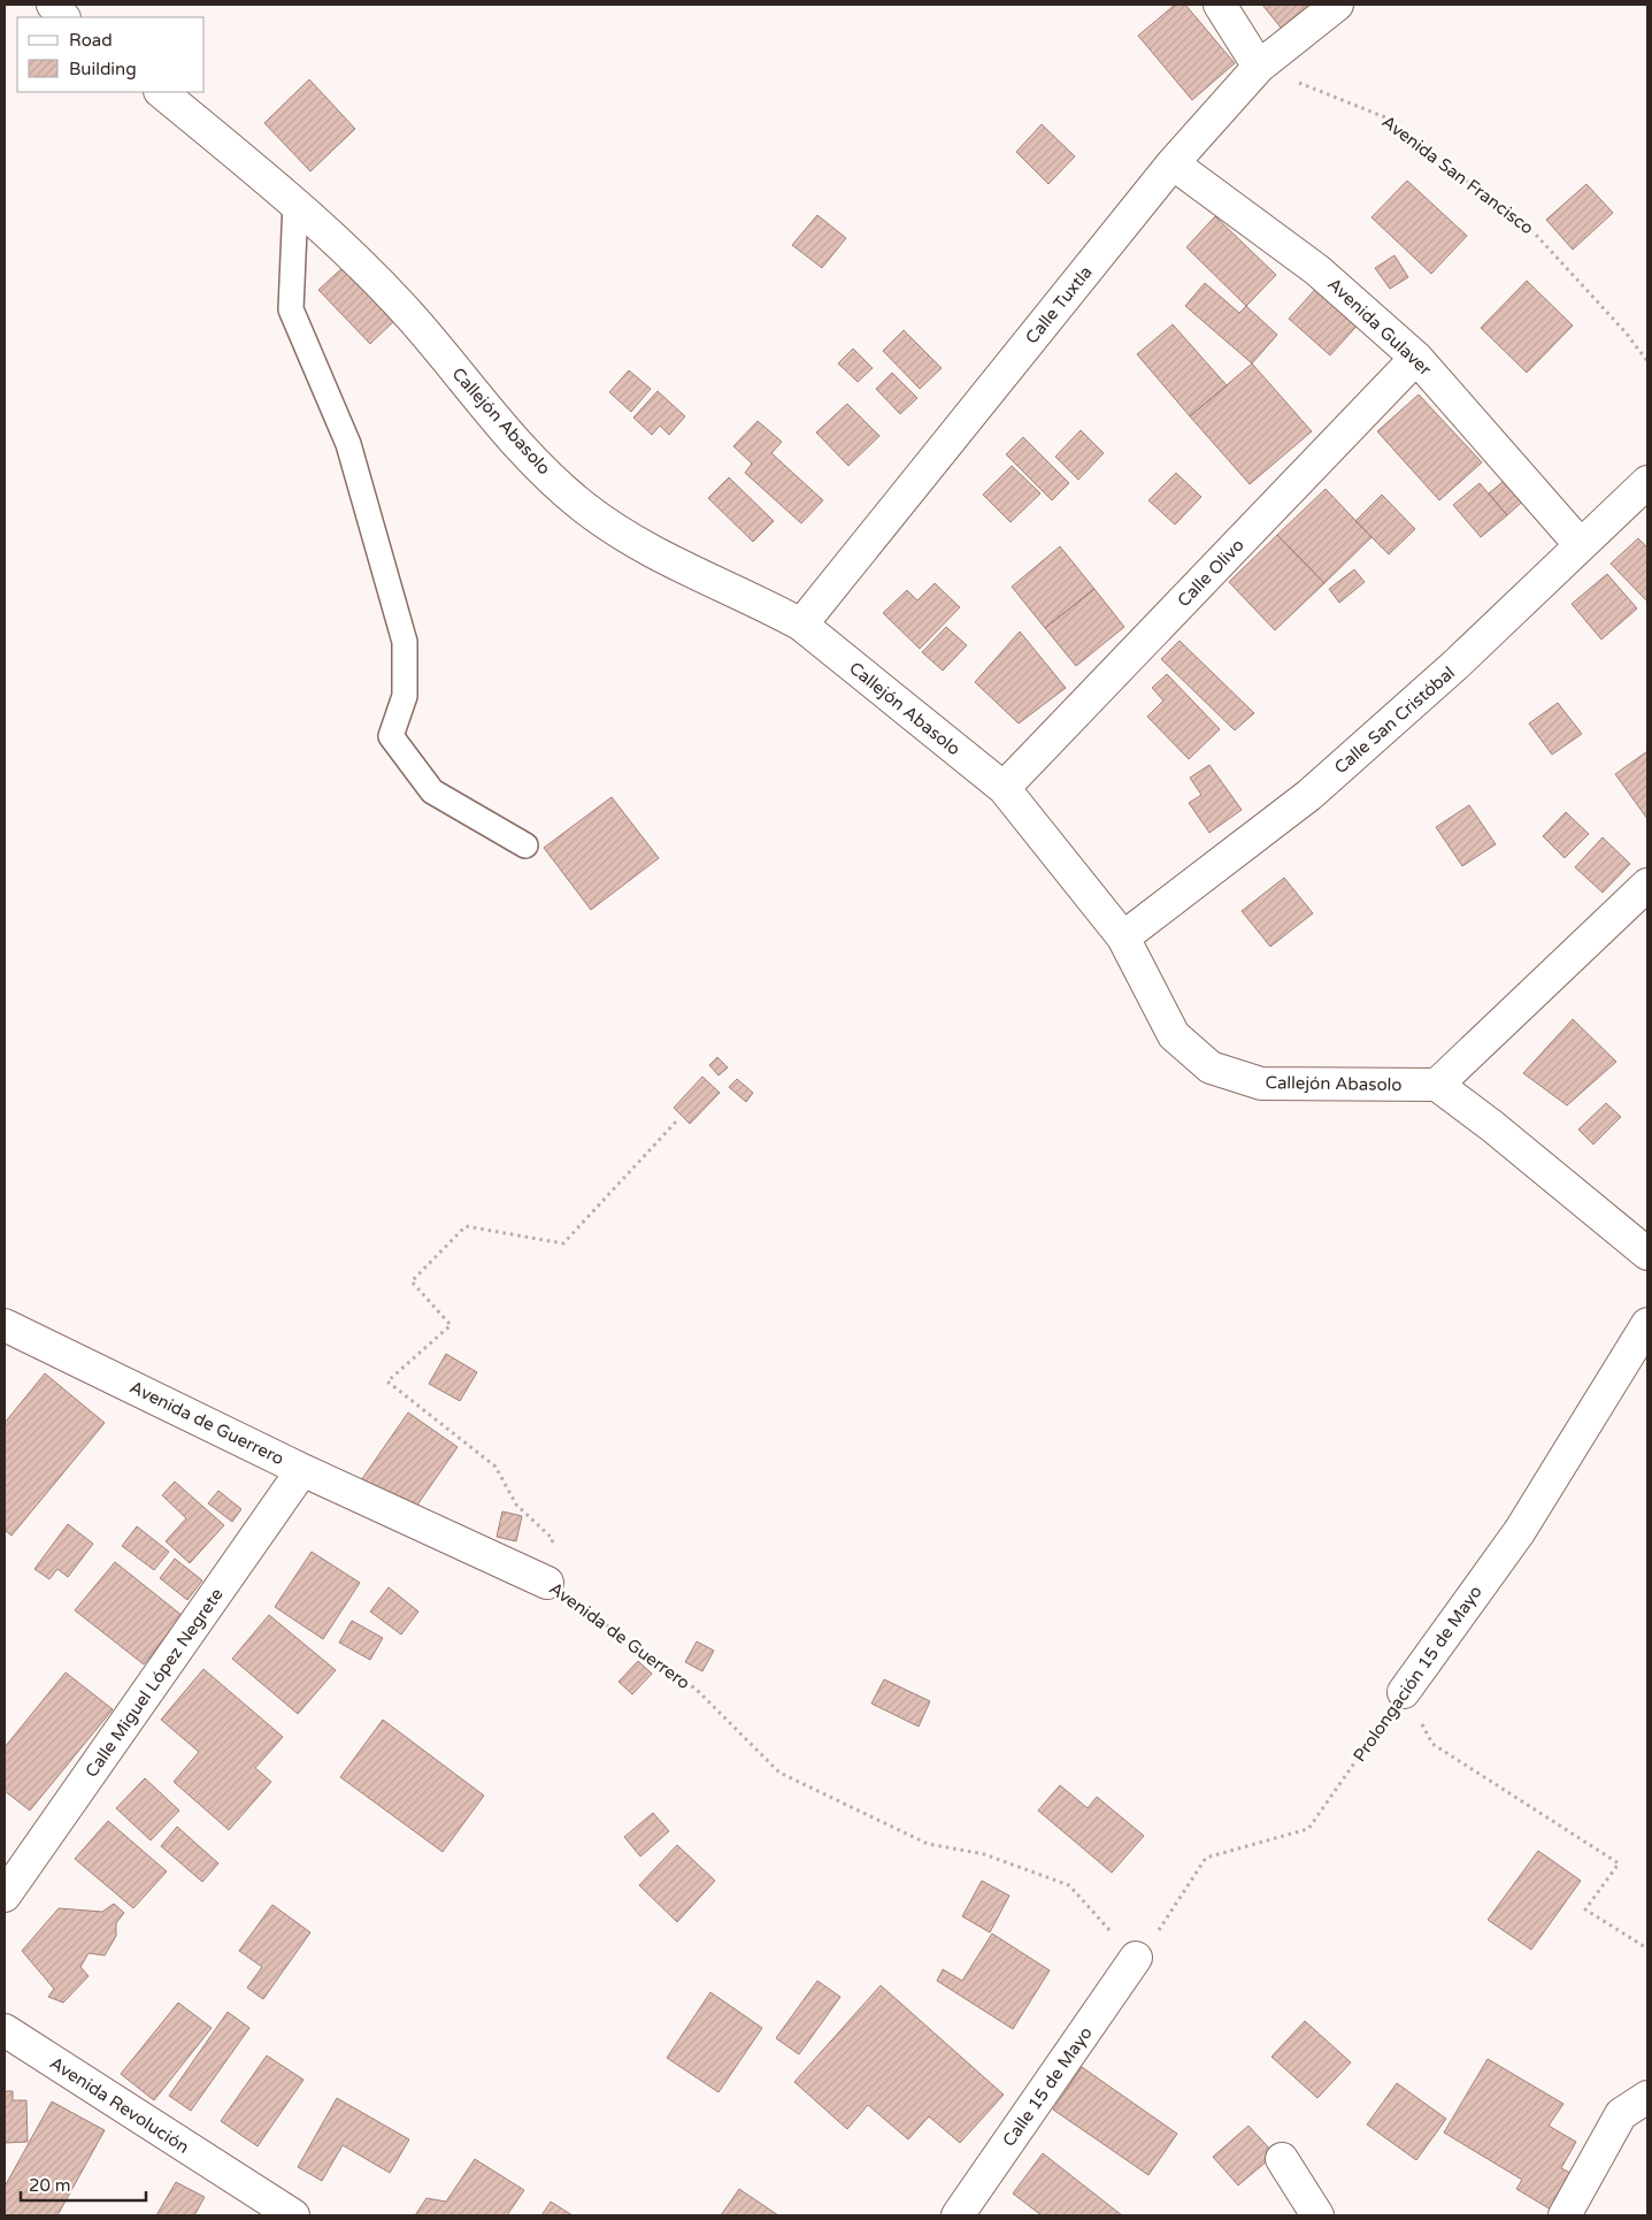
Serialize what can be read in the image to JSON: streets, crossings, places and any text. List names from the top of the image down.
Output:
{
  "streets": {
    "street": [
      "Calle Tuxtla",
      "Avenida Gulaver",
      "Callejón Abasolo",
      "Calle Olivo",
      "Calle San Cristóbal",
      "Avenida de Guerrero",
      "Prolongación 15 de Mayo",
      "Calle Miguel López Negrete",
      "Calle 15 de Mayo",
      "Avenida Revolución"
    ],
    "path": ["Avenida San Francisco"]
  },
  "crossings": [
    ["Avenida San Francisco", "Calle Tuxtla"],
    ["Calle Tuxtla", "Avenida Gulaver"],
    ["Calle Tuxtla", "Callejón Abasolo"],
    ["Avenida Gulaver", "Calle Olivo"],
    ["Avenida Gulaver", "Calle San Cristóbal"],
    ["Callejón Abasolo", "Calle Olivo"],
    ["Callejón Abasolo", "Calle San Cristóbal"],
    ["Avenida de Guerrero", "Prolongación 15 de Mayo"],
    ["Avenida de Guerrero", "Calle Miguel López Negrete"],
    ["Avenida de Guerrero", "Calle 15 de Mayo"],
    ["Prolongación 15 de Mayo", "Calle 15 de Mayo"]
  ],
  "legend": ["Road", "Building"],
  "scale_bar": "20 m"
}
